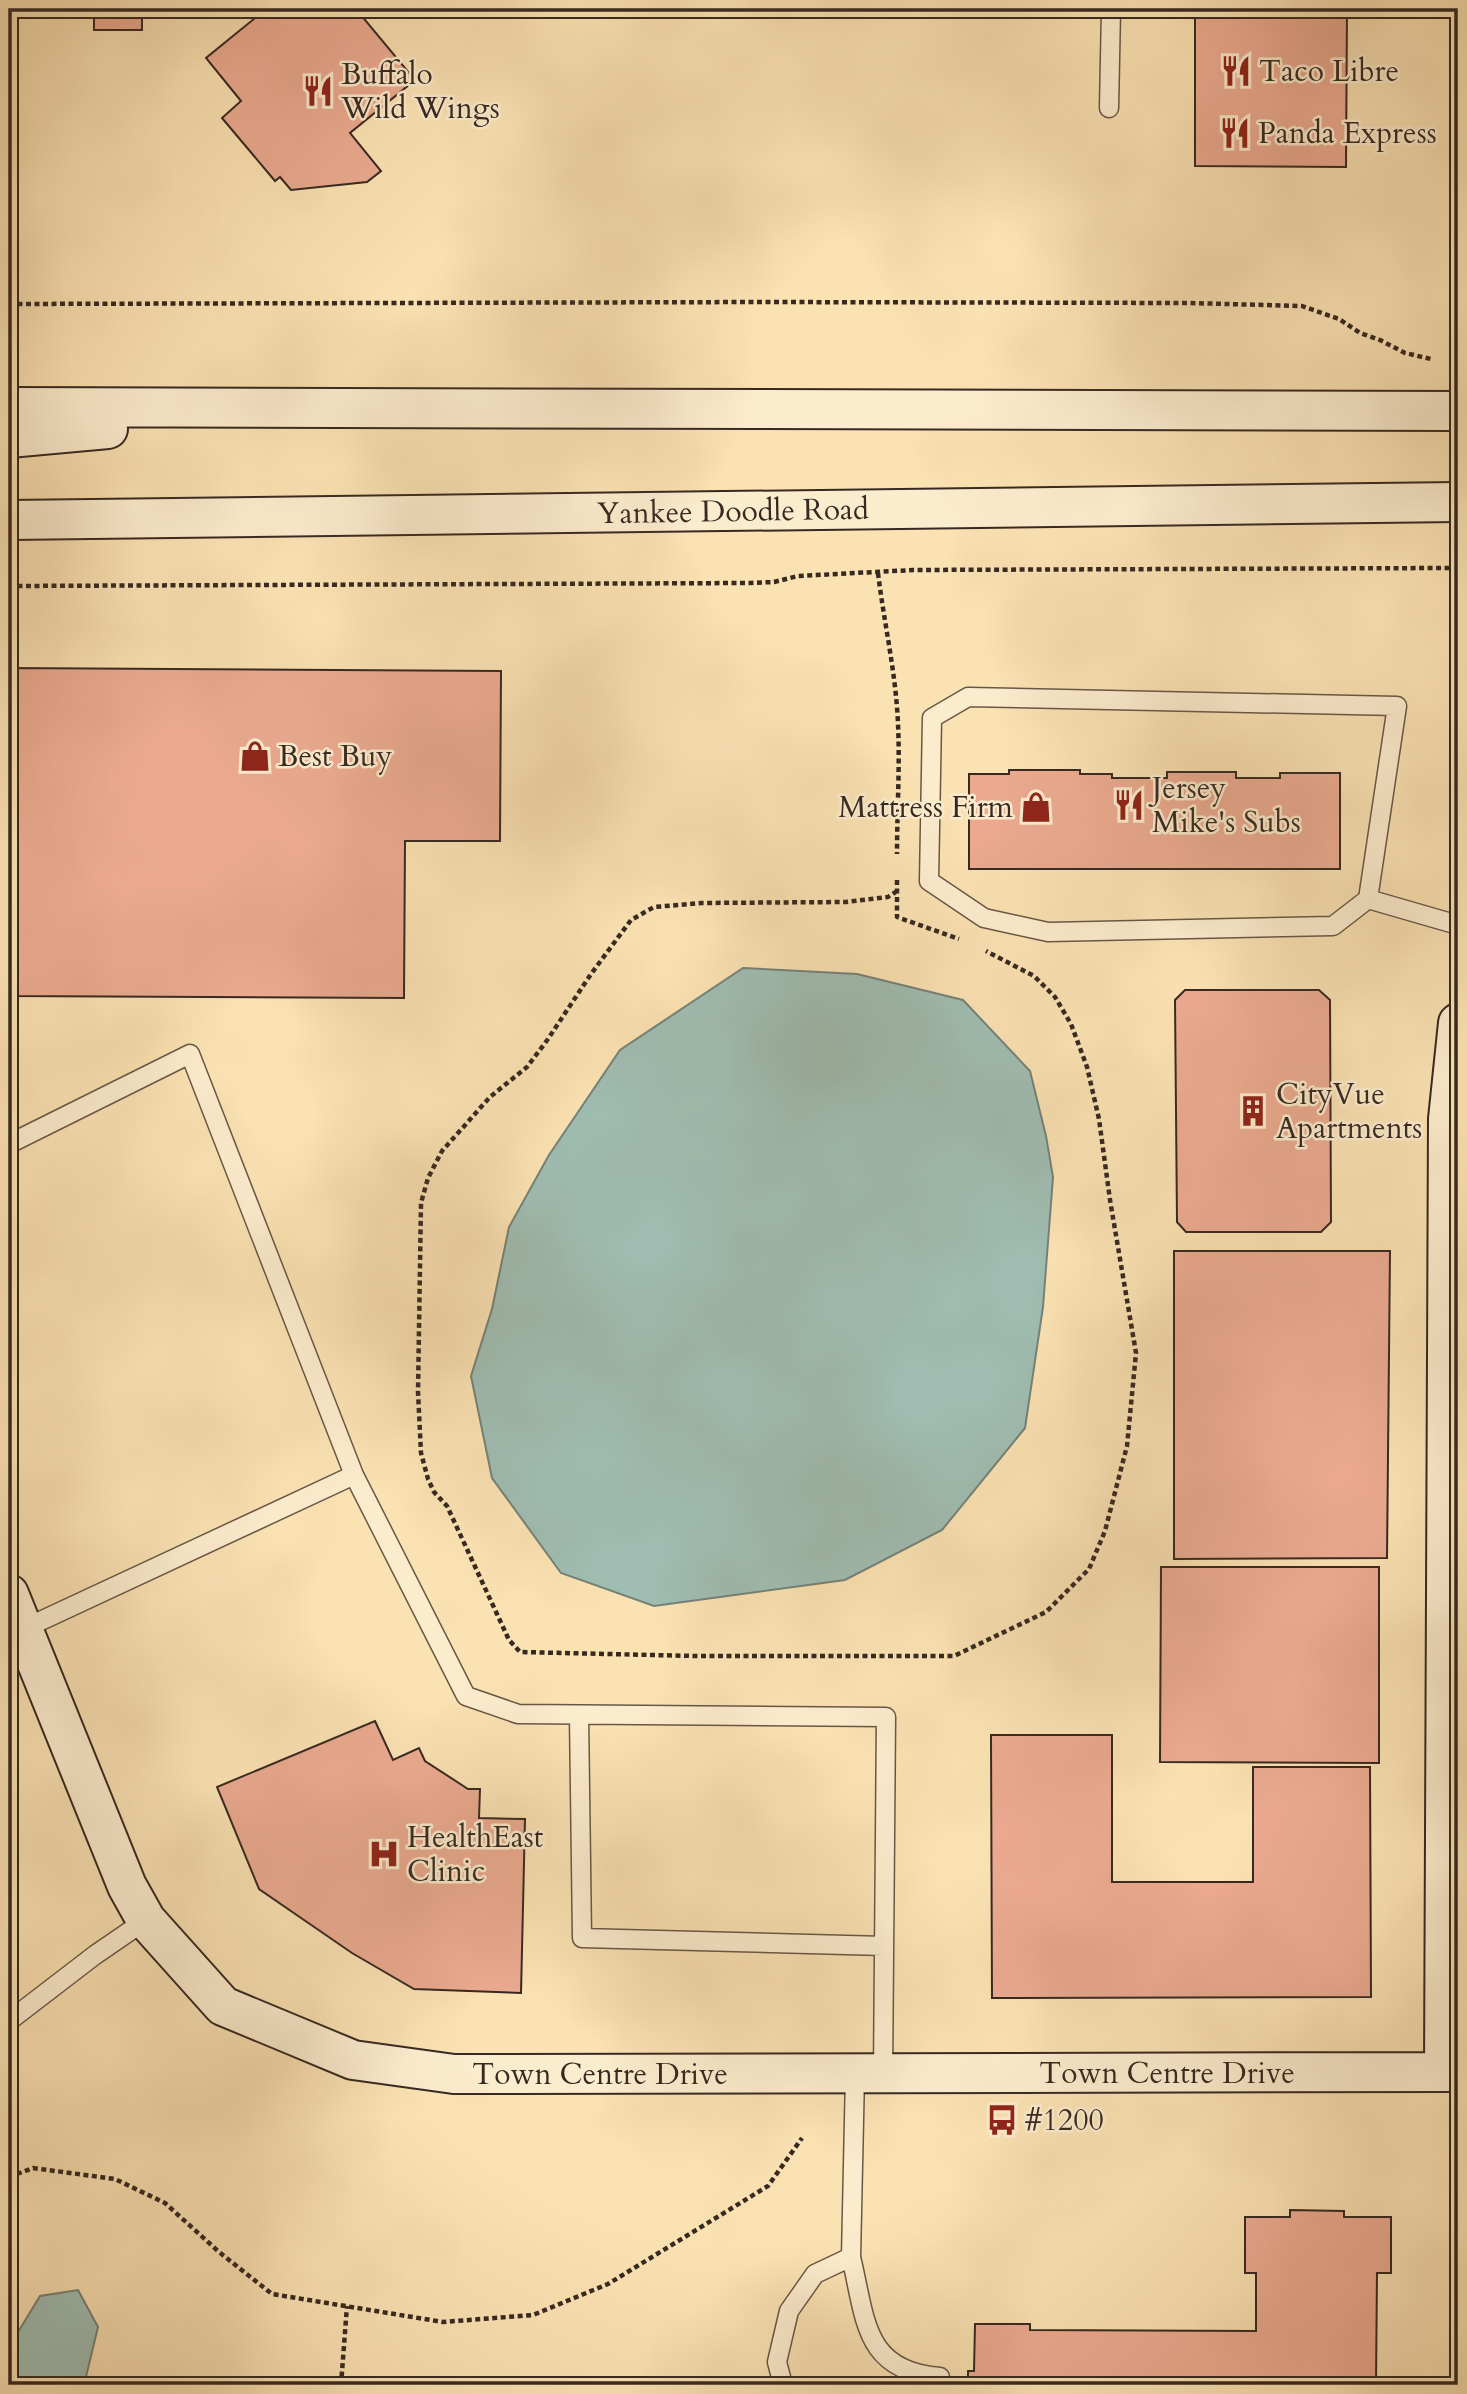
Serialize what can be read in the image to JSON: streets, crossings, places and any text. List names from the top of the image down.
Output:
{
  "streets": {
    "main road": ["Yankee Doodle Road", "Town Centre Drive"]
  },
  "places": {
    "restaurant": [
      "Taco Libre",
      "Buffalo Wild Wings",
      "Panda Express",
      "Jersey Mike's Subs"
    ],
    "shop": ["Best Buy", "Mattress Firm"],
    "building": ["CityVue Apartments"],
    "hospital": ["HealthEast Clinic"],
    "bus stop": ["#1200"]
  }
}
